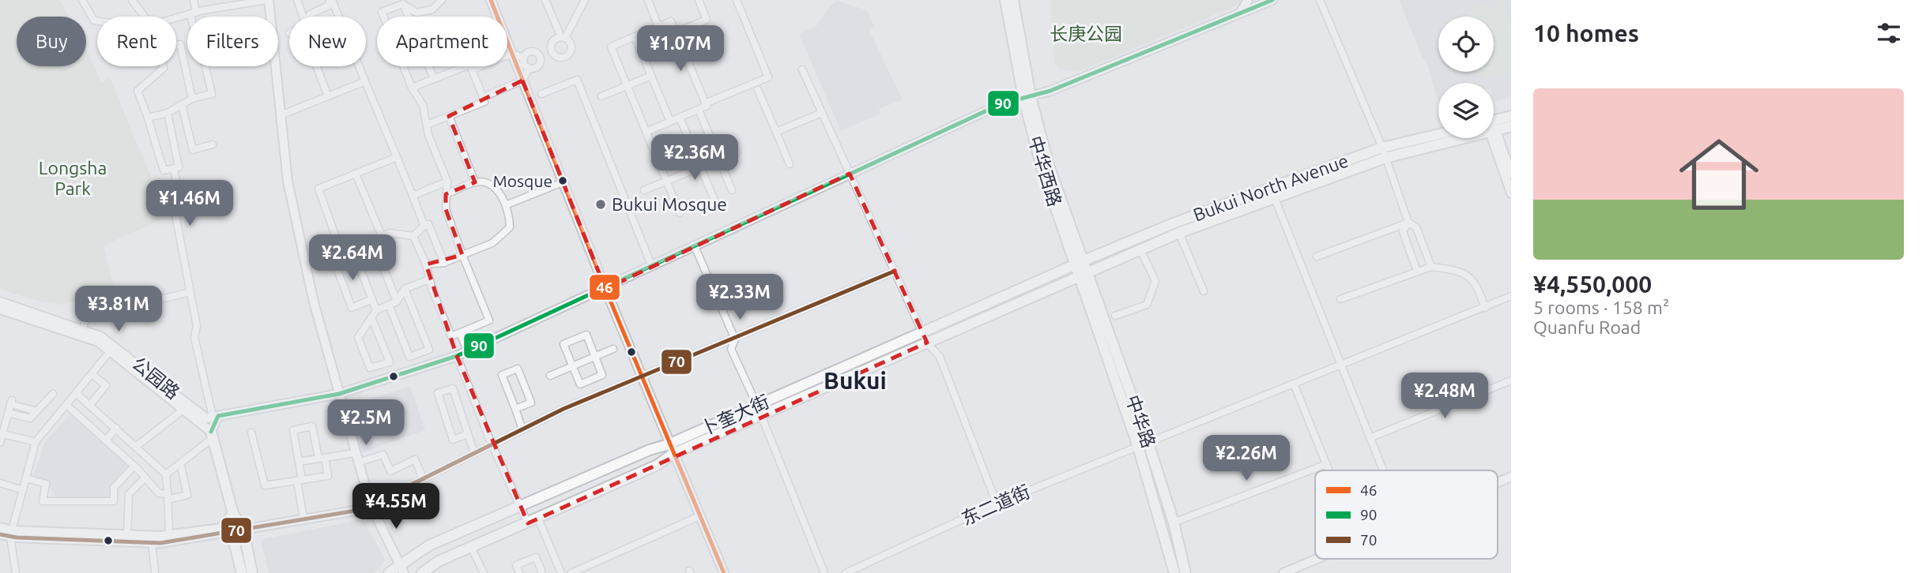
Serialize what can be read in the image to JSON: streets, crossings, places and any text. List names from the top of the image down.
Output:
{
  "streets": {
    "main road": [
      "中华西路",
      "Bukui North Avenue",
      "公园路",
      "卜奎大街",
      "中华路"
    ],
    "street": ["东二道街"]
  },
  "crossings": [
    ["中华西路", "Bukui North Avenue"],
    ["中华西路", "卜奎大街"],
    ["中华西路", "中华路"],
    ["Bukui North Avenue", "卜奎大街"],
    ["卜奎大街", "中华路"],
    ["中华路", "东二道街"]
  ],
  "districts": ["Bukui"],
  "parks": ["长庚公园", "Longsha Park"],
  "places": ["Mosque", "Bukui Mosque"],
  "lines": ["transit line 46", "transit line 90", "transit line 70"],
  "legend": ["46", "90", "70"],
  "page": {
    "heading": "10 homes",
    "chip": [
      "Buy",
      "Rent",
      "Filters",
      "New",
      "Apartment"
    ],
    "price": [
      "¥1.07M",
      "¥2.36M",
      "¥1.46M",
      "¥2.64M",
      "¥2.33M",
      "¥3.81M",
      "¥2.48M",
      "¥2.5M",
      "¥2.26M",
      "¥4.55M"
    ],
    "list": [
      {
        "name": "¥4,550,000",
        "note": "5 rooms · 158 m² · Quanfu Road"
      }
    ]
  }
}
